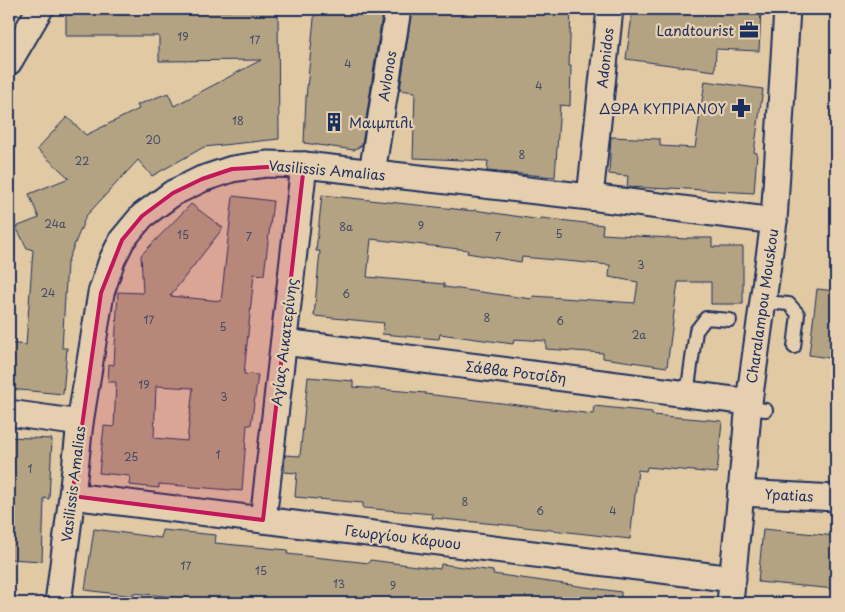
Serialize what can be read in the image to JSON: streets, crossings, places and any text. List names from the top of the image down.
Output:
{
  "streets": {
    "street": [
      "Adonidos",
      "Avlonos",
      "Vasilissis Amalias",
      "Charalampou Mouskou",
      "Αγίας Αικατερίνης",
      "Σάββα Ροτσίδη",
      "Ypatias",
      "Γεωργίου Κάρυου"
    ]
  },
  "crossings": [
    ["Adonidos", "Vasilissis Amalias"],
    ["Avlonos", "Vasilissis Amalias"],
    ["Vasilissis Amalias", "Charalampou Mouskou"],
    ["Vasilissis Amalias", "Αγίας Αικατερίνης"],
    ["Vasilissis Amalias", "Γεωργίου Κάρυου"],
    ["Charalampou Mouskou", "Σάββα Ροτσίδη"],
    ["Charalampou Mouskou", "Ypatias"],
    ["Charalampou Mouskou", "Γεωργίου Κάρυου"],
    ["Αγίας Αικατερίνης", "Σάββα Ροτσίδη"],
    ["Αγίας Αικατερίνης", "Γεωργίου Κάρυου"]
  ],
  "places": {
    "office": ["Landtourist"],
    "pharmacy": ["ΔΩΡΑ ΚΥΠΡΙΑΝΟΥ"],
    "building": ["Μαιμπιλι"]
  },
  "house_numbers": [
    "19",
    "17",
    "4",
    "4",
    "18",
    "20",
    "8",
    "22",
    "24a",
    "9",
    "8a",
    "5",
    "15",
    "7",
    "7",
    "3",
    "24",
    "6",
    "8",
    "17",
    "6",
    "5",
    "2a",
    "19",
    "3",
    "1",
    "25",
    "1",
    "8",
    "6",
    "4",
    "17",
    "15",
    "13",
    "9"
  ]
}
